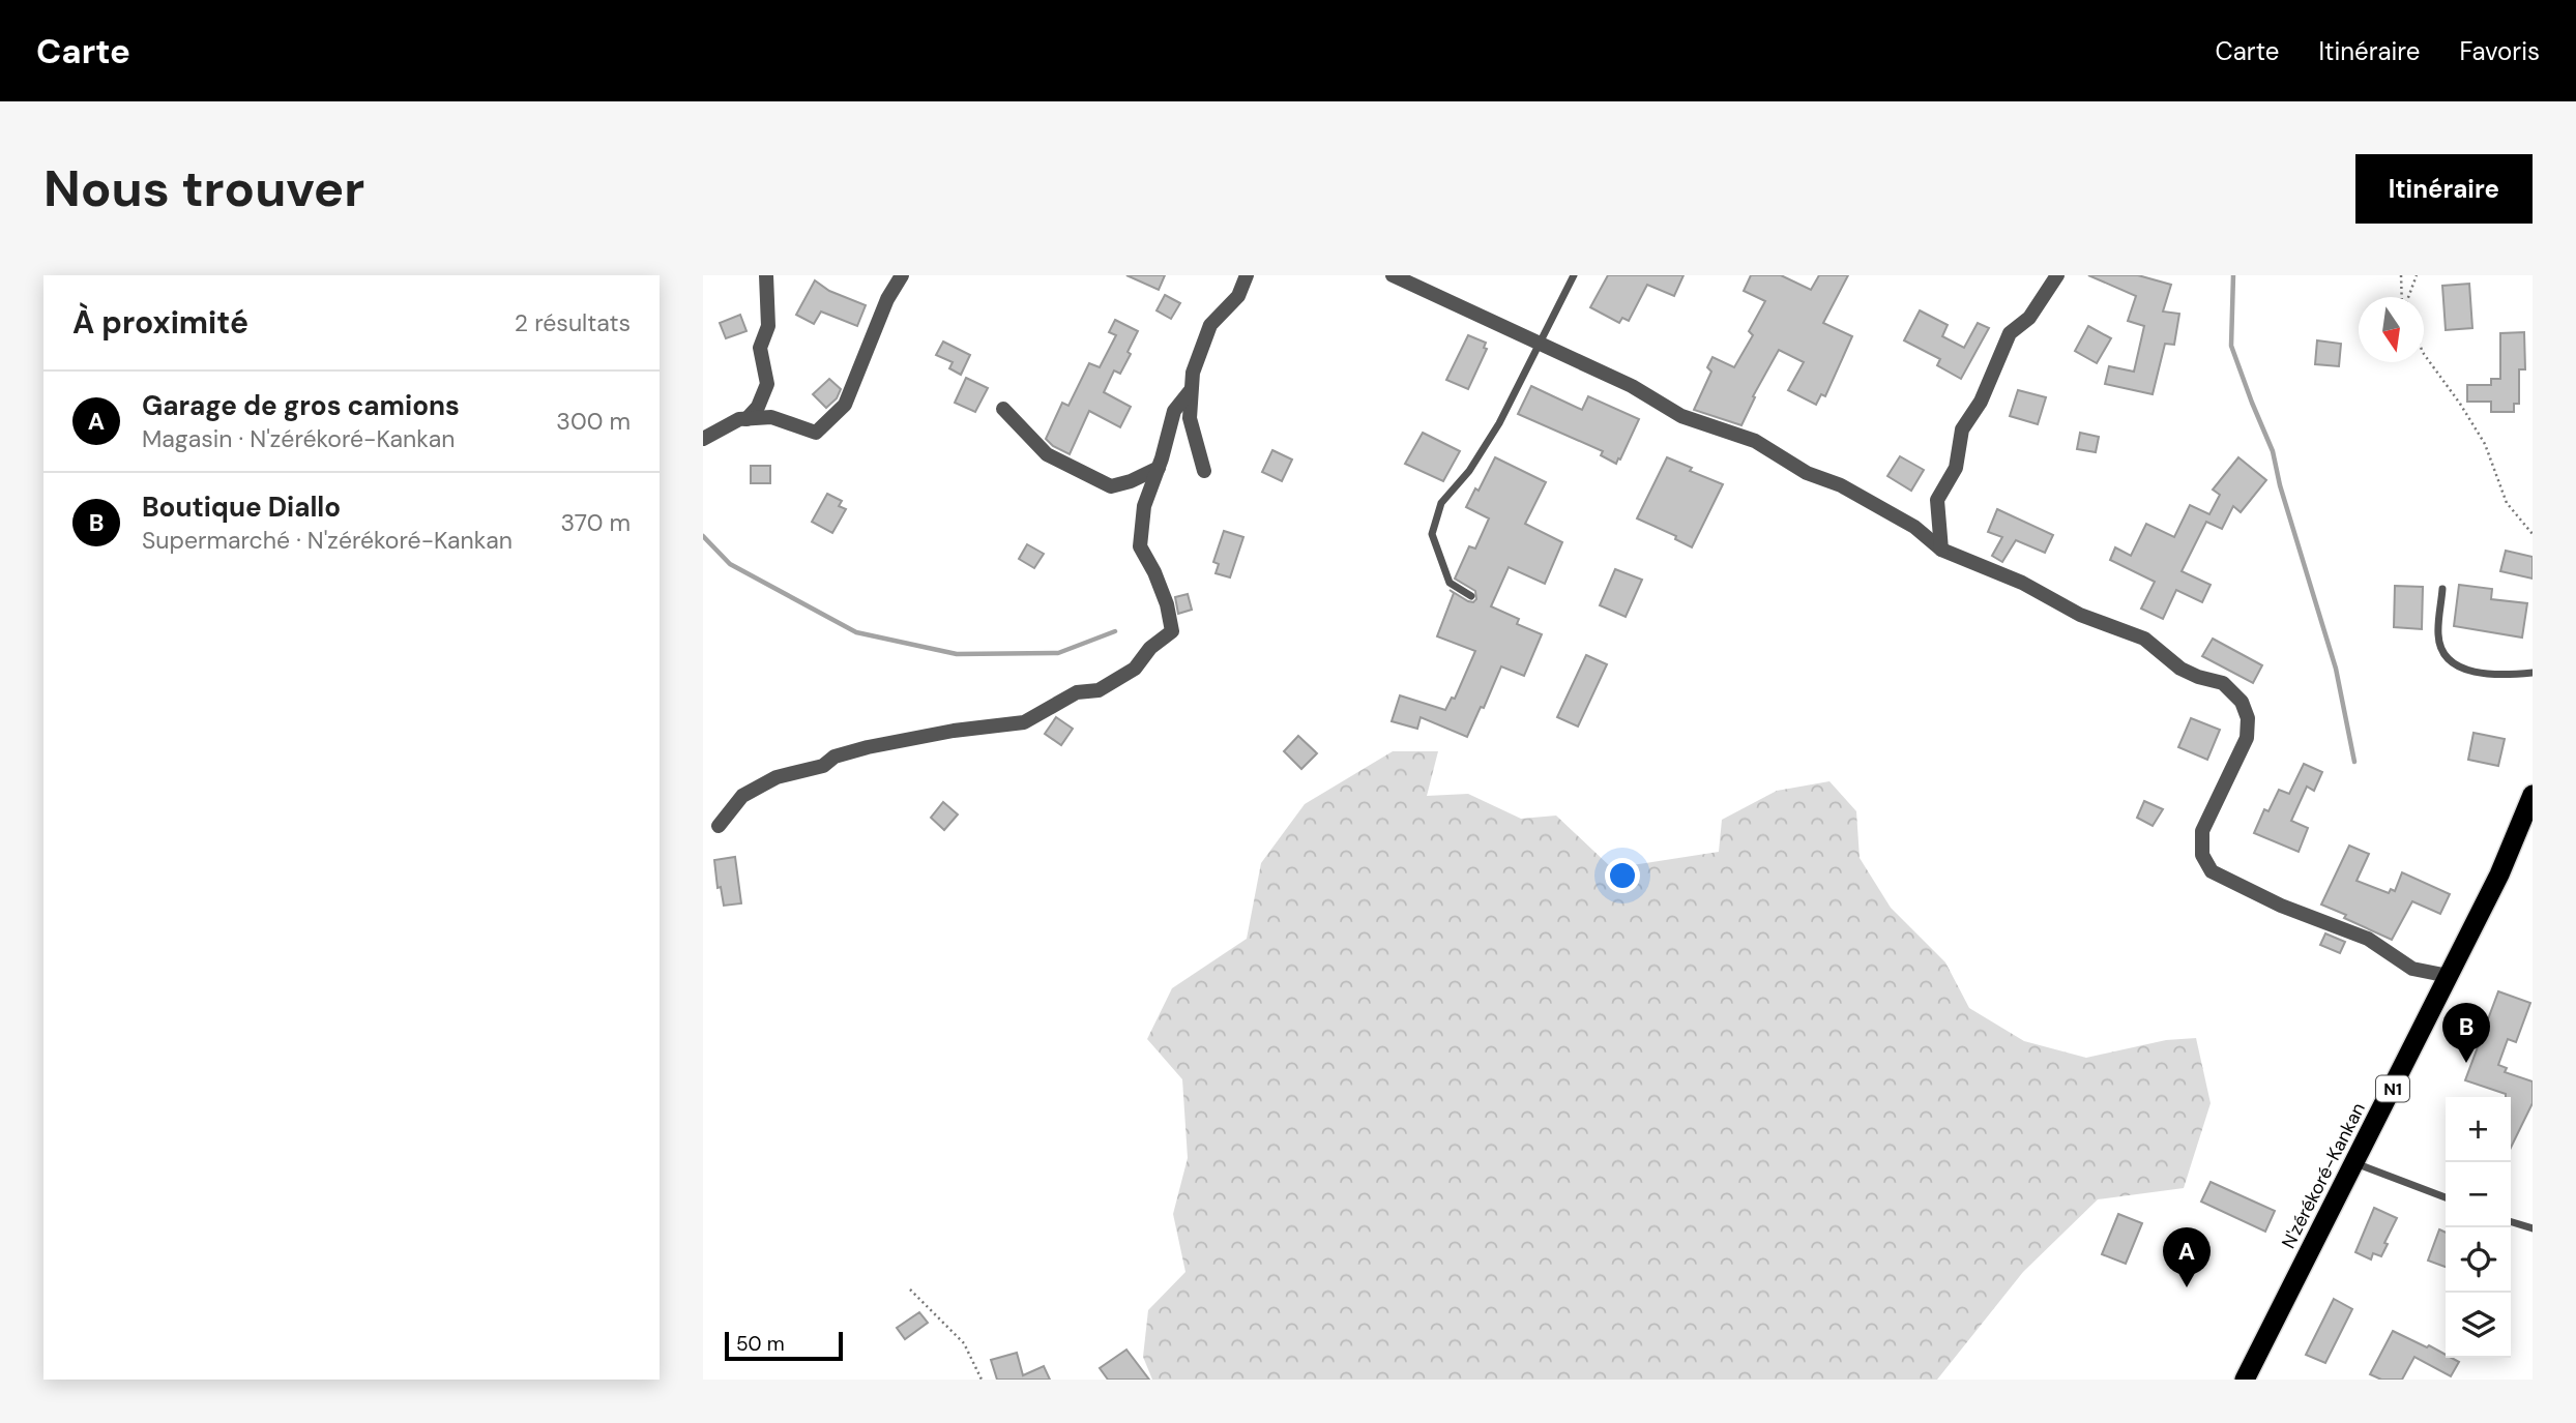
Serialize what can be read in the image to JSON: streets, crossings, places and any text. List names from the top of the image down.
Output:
{
  "streets": {
    "highway": ["N1", "N'zérékoré-Kankan"]
  },
  "scale_bar": "50 m",
  "north": "bottom",
  "page": {
    "header": "Carte",
    "nav": ["Carte", "Itinéraire", "Favoris"],
    "buttons": "Itinéraire",
    "title": "Nous trouver",
    "heading": ["À proximité", "2 résultats"],
    "list": [
      {
        "mark": "A",
        "name": "Garage de gros camions",
        "note": "Magasin · N'zérékoré-Kankan",
        "value": "300 m"
      },
      {
        "mark": "B",
        "name": "Boutique Diallo",
        "note": "Supermarché · N'zérékoré-Kankan",
        "value": "370 m"
      }
    ],
    "pins": ["B", "A"],
    "map_buttons": ["+", "−"],
    "scale": "50 m"
  }
}
